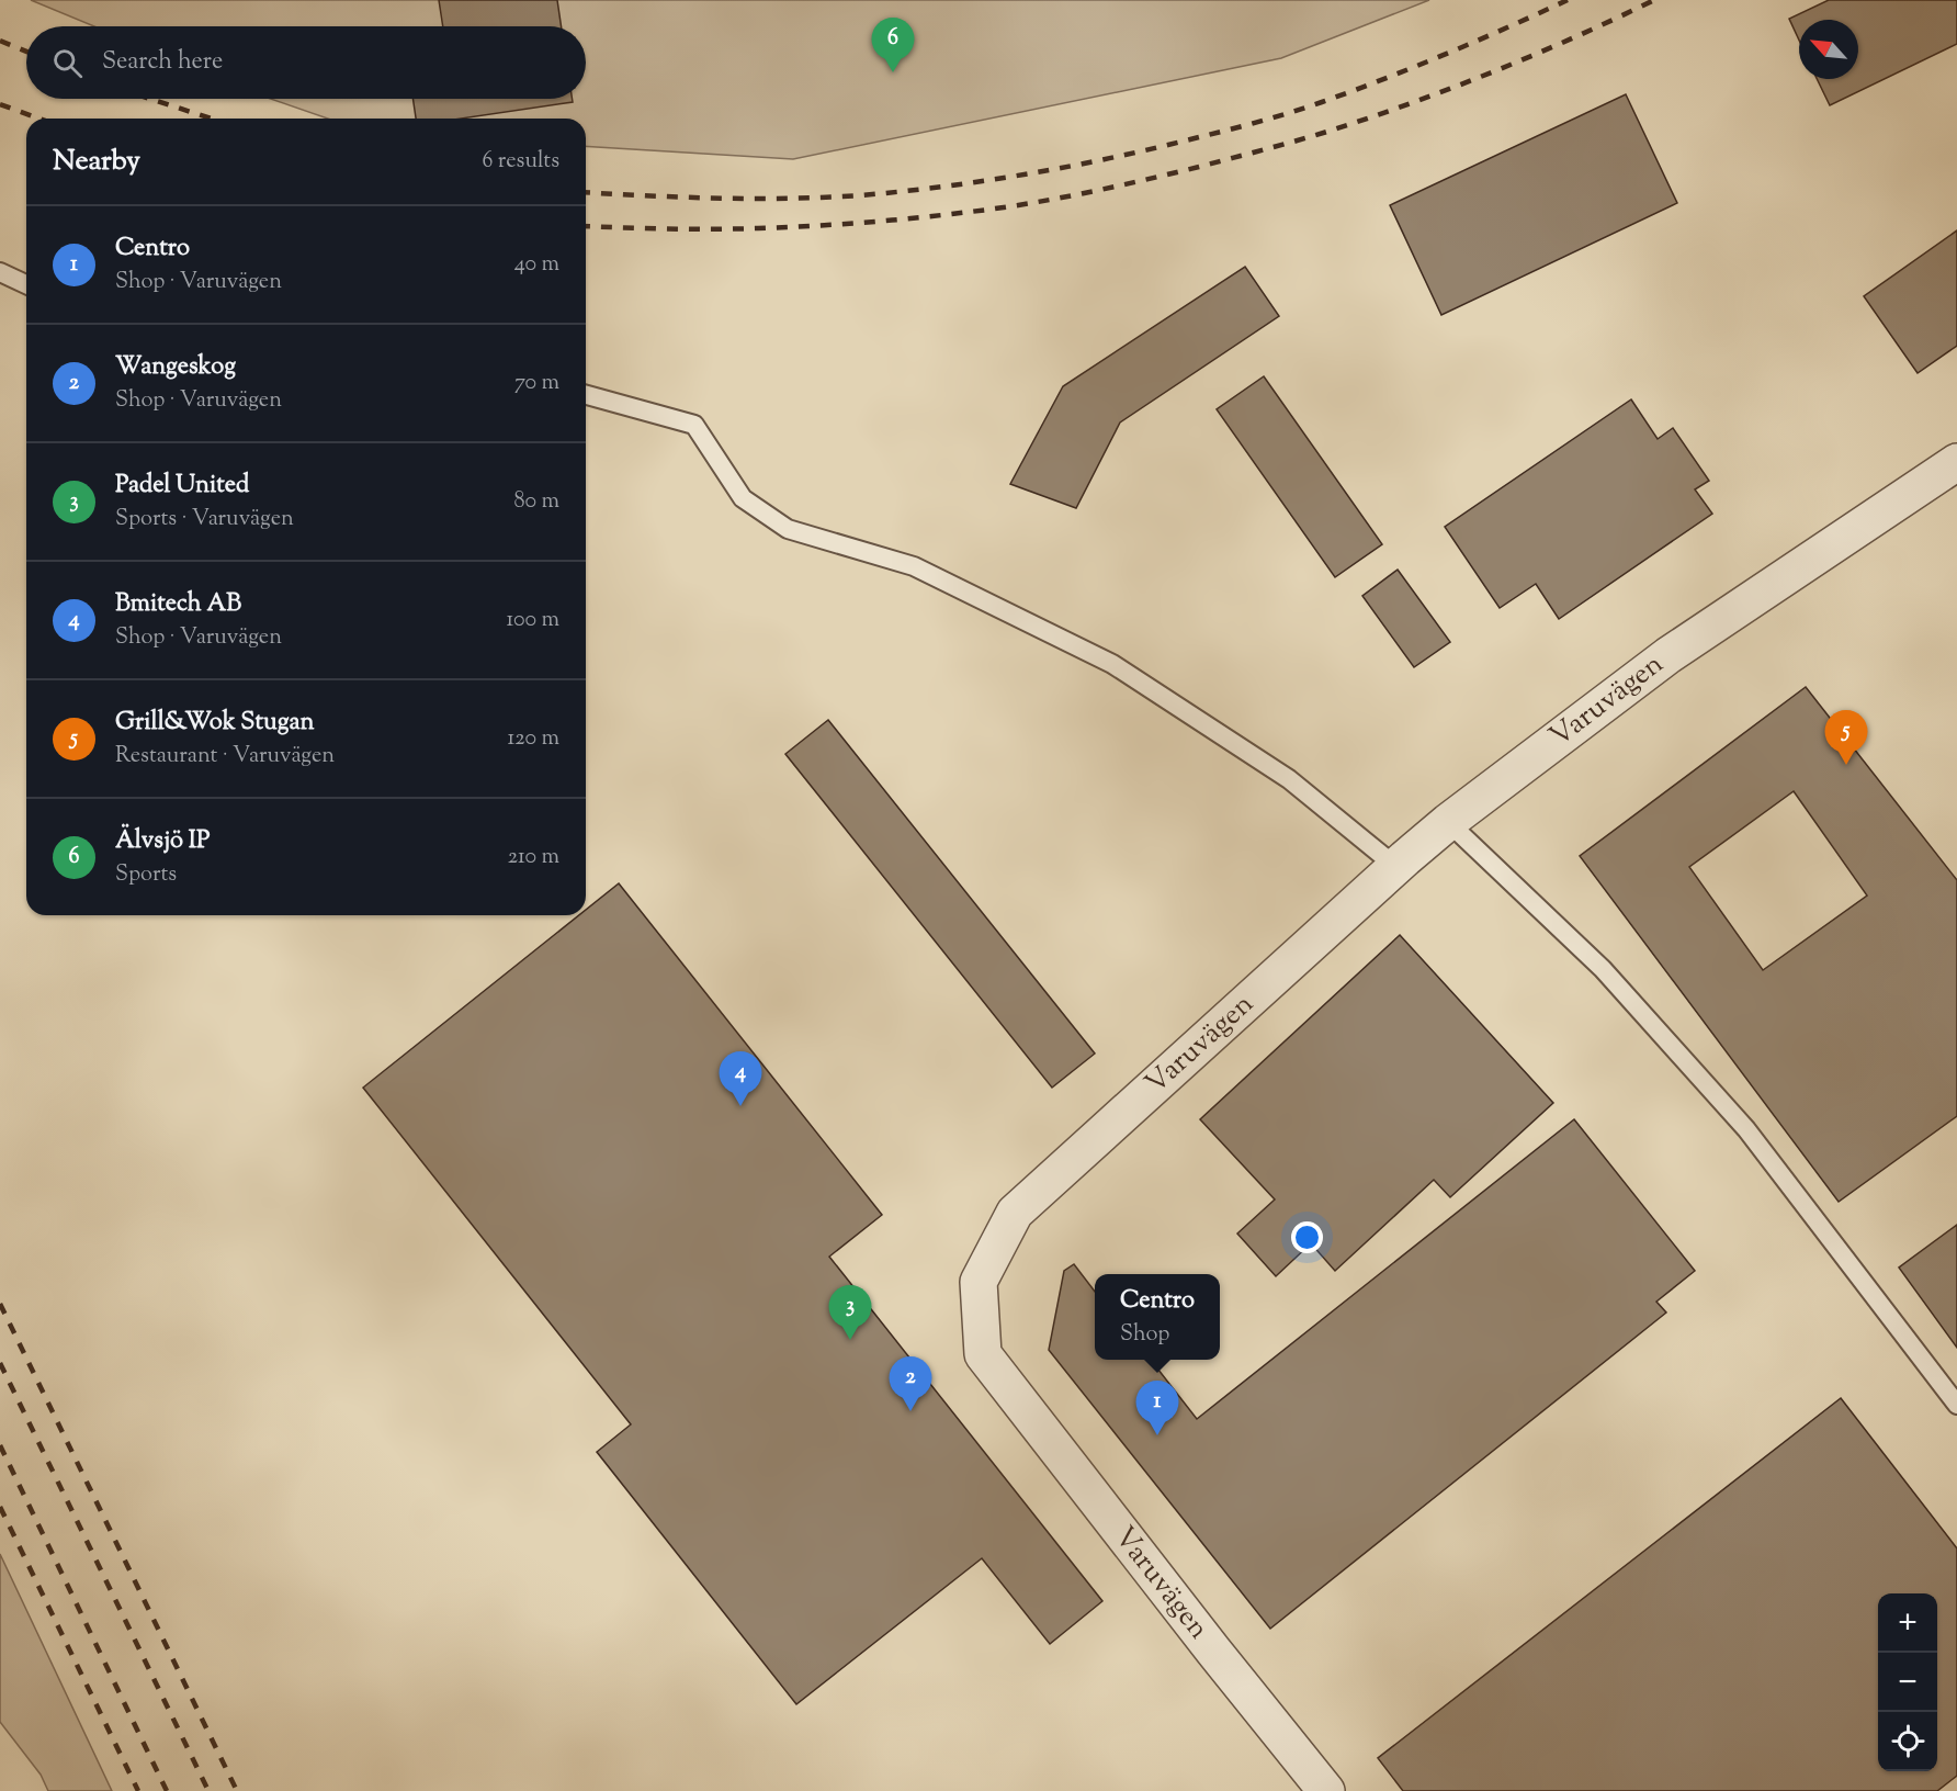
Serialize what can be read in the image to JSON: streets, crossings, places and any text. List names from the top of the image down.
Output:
{
  "streets": {
    "street": ["Varuvägen"]
  },
  "north": "top left",
  "page": {
    "pins": [
      "6",
      "5",
      "4",
      "3",
      "2",
      "1"
    ],
    "search": "Search here",
    "heading": ["Nearby", "6 results"],
    "list": [
      {
        "mark": "1",
        "name": "Centro",
        "note": "Shop · Varuvägen",
        "value": "40 m"
      },
      {
        "mark": "2",
        "name": "Wangeskog",
        "note": "Shop · Varuvägen",
        "value": "70 m"
      },
      {
        "mark": "3",
        "name": "Padel United",
        "note": "Sports · Varuvägen",
        "value": "80 m"
      },
      {
        "mark": "4",
        "name": "Bmitech AB",
        "note": "Shop · Varuvägen",
        "value": "100 m"
      },
      {
        "mark": "5",
        "name": "Grill&Wok Stugan",
        "note": "Restaurant · Varuvägen",
        "value": "120 m"
      },
      {
        "mark": "6",
        "name": "Älvsjö IP",
        "note": "Sports",
        "value": "210 m"
      }
    ],
    "popup": ["Centro", "Shop"],
    "map_buttons": ["+", "−"]
  }
}
